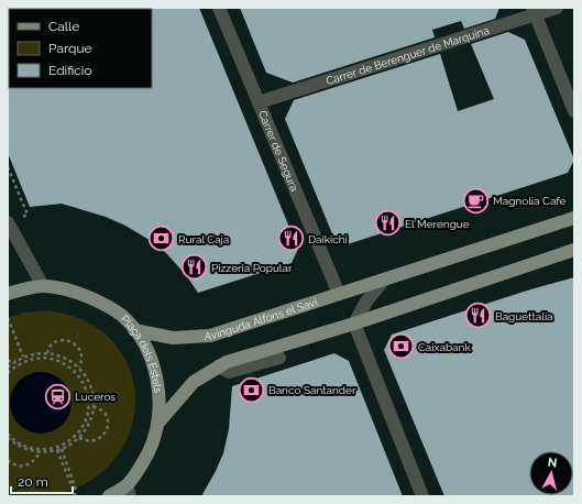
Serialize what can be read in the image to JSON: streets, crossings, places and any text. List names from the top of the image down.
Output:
{
  "streets": {
    "main road": ["Avinguda Alfons el Savi", "Plaça dels Estels"],
    "street": ["Carrer de Berenguer de Marquina", "Carrer de Segura"]
  },
  "crossings": [
    ["Carrer de Berenguer de Marquina", "Carrer de Segura"],
    ["Carrer de Segura", "Avinguda Alfons el Savi"],
    ["Avinguda Alfons el Savi", "Plaça dels Estels"]
  ],
  "places": {
    "cafe": ["Magnolia Cafe"],
    "restaurant": [
      "El Merengue",
      "Daikichi",
      "Pizzeria Popular",
      "Baguettalia"
    ],
    "bank": ["Rural Caja", "Caixabank", "Banco Santander"],
    "station": ["Luceros"]
  },
  "legend": ["Calle", "Parque", "Edificio"],
  "scale_bar": "20 m",
  "north": "top"
}
